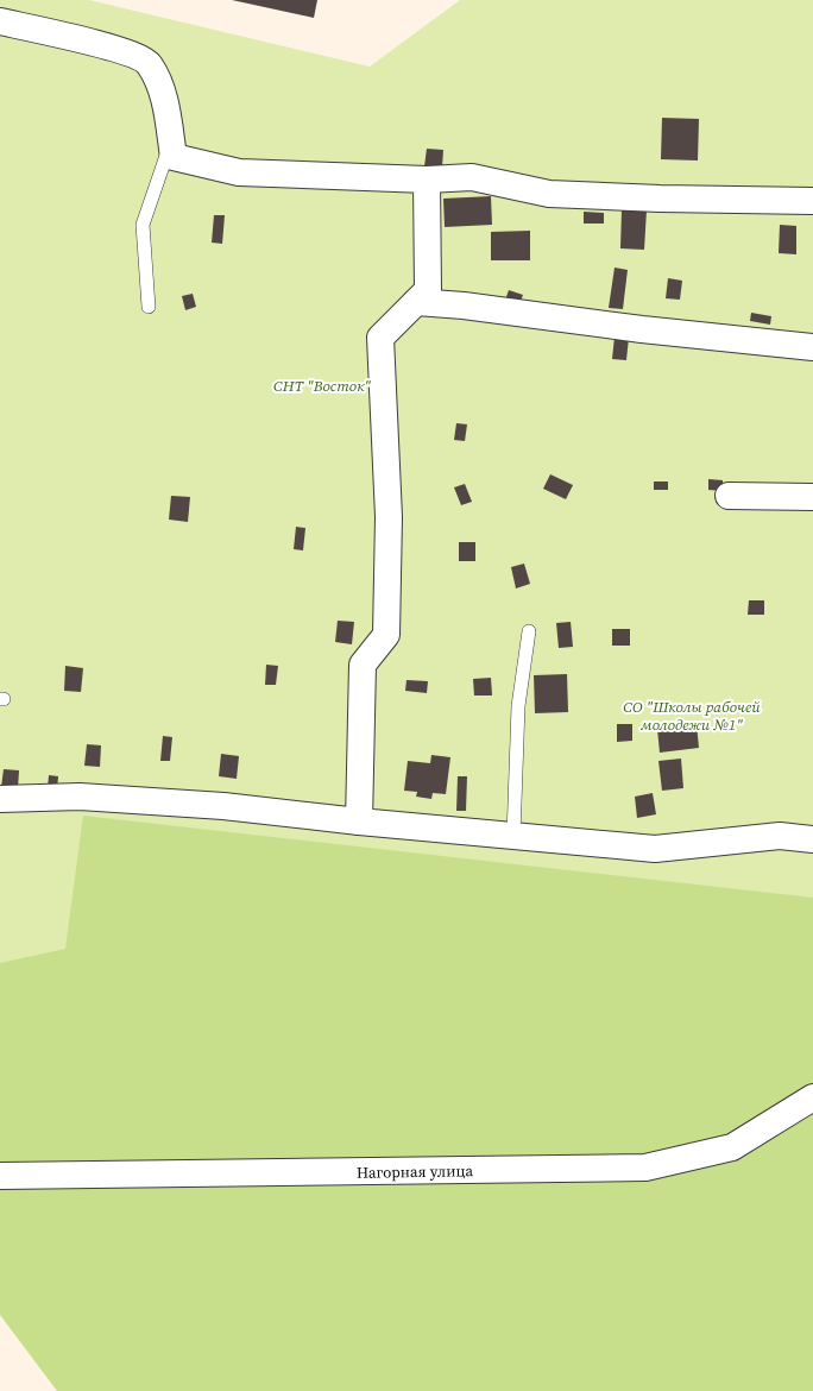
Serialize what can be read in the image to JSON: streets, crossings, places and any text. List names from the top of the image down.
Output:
{
  "streets": {
    "street": ["Нагорная улица"]
  },
  "parks": ["СНТ \"Восток\"", "СО \"Школы рабочей молодежи №1\""]
}
